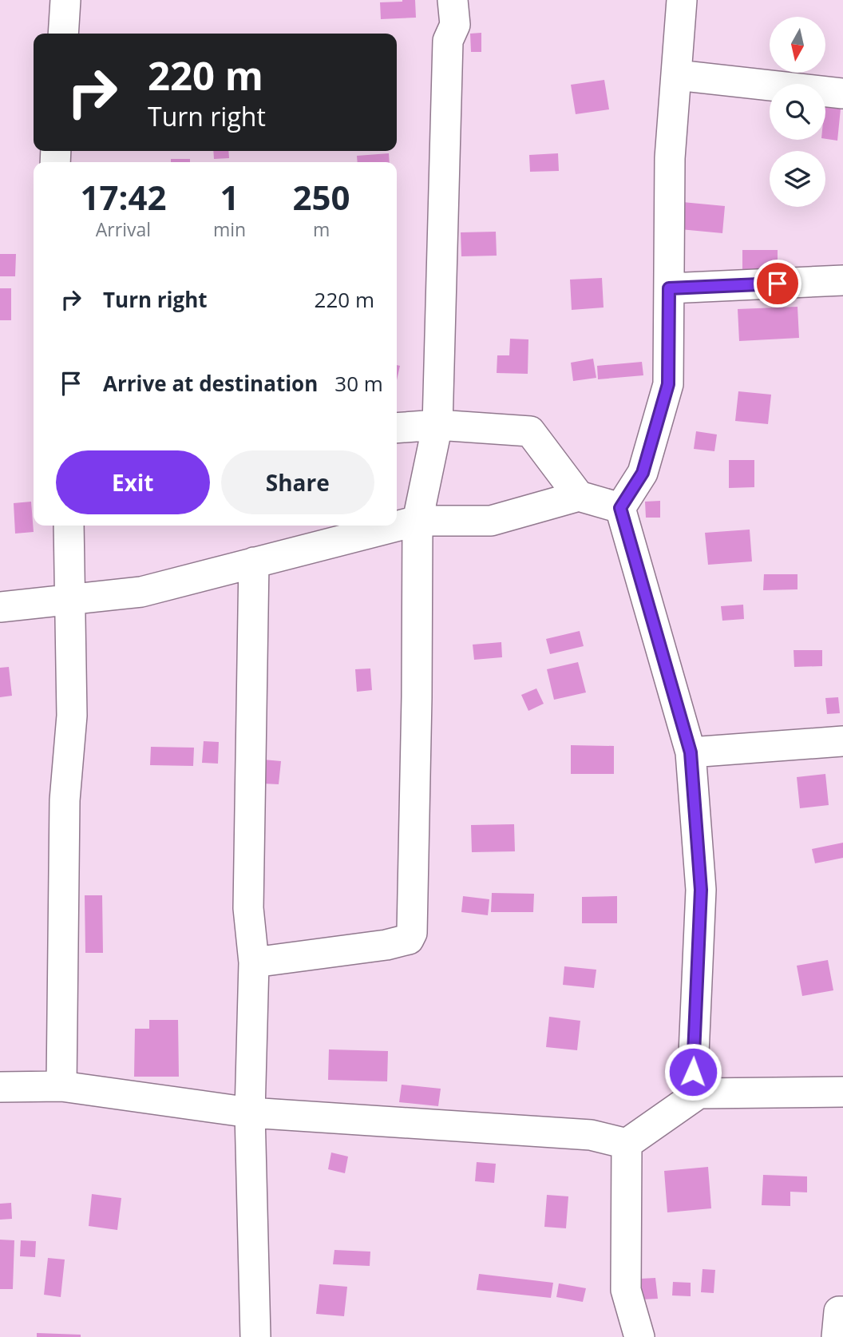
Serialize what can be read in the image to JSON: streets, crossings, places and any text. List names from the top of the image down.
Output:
{
  "north": "bottom",
  "page": {
    "turn": ["220 m", "Turn right"],
    "eta": [
      "17:42",
      "Arrival",
      "1",
      "min",
      "250",
      "m"
    ],
    "list": [
      {
        "name": "Turn right",
        "value": "220 m"
      },
      {
        "name": "Arrive at destination",
        "value": "30 m"
      }
    ],
    "buttons": ["Exit", "Share"]
  }
}
